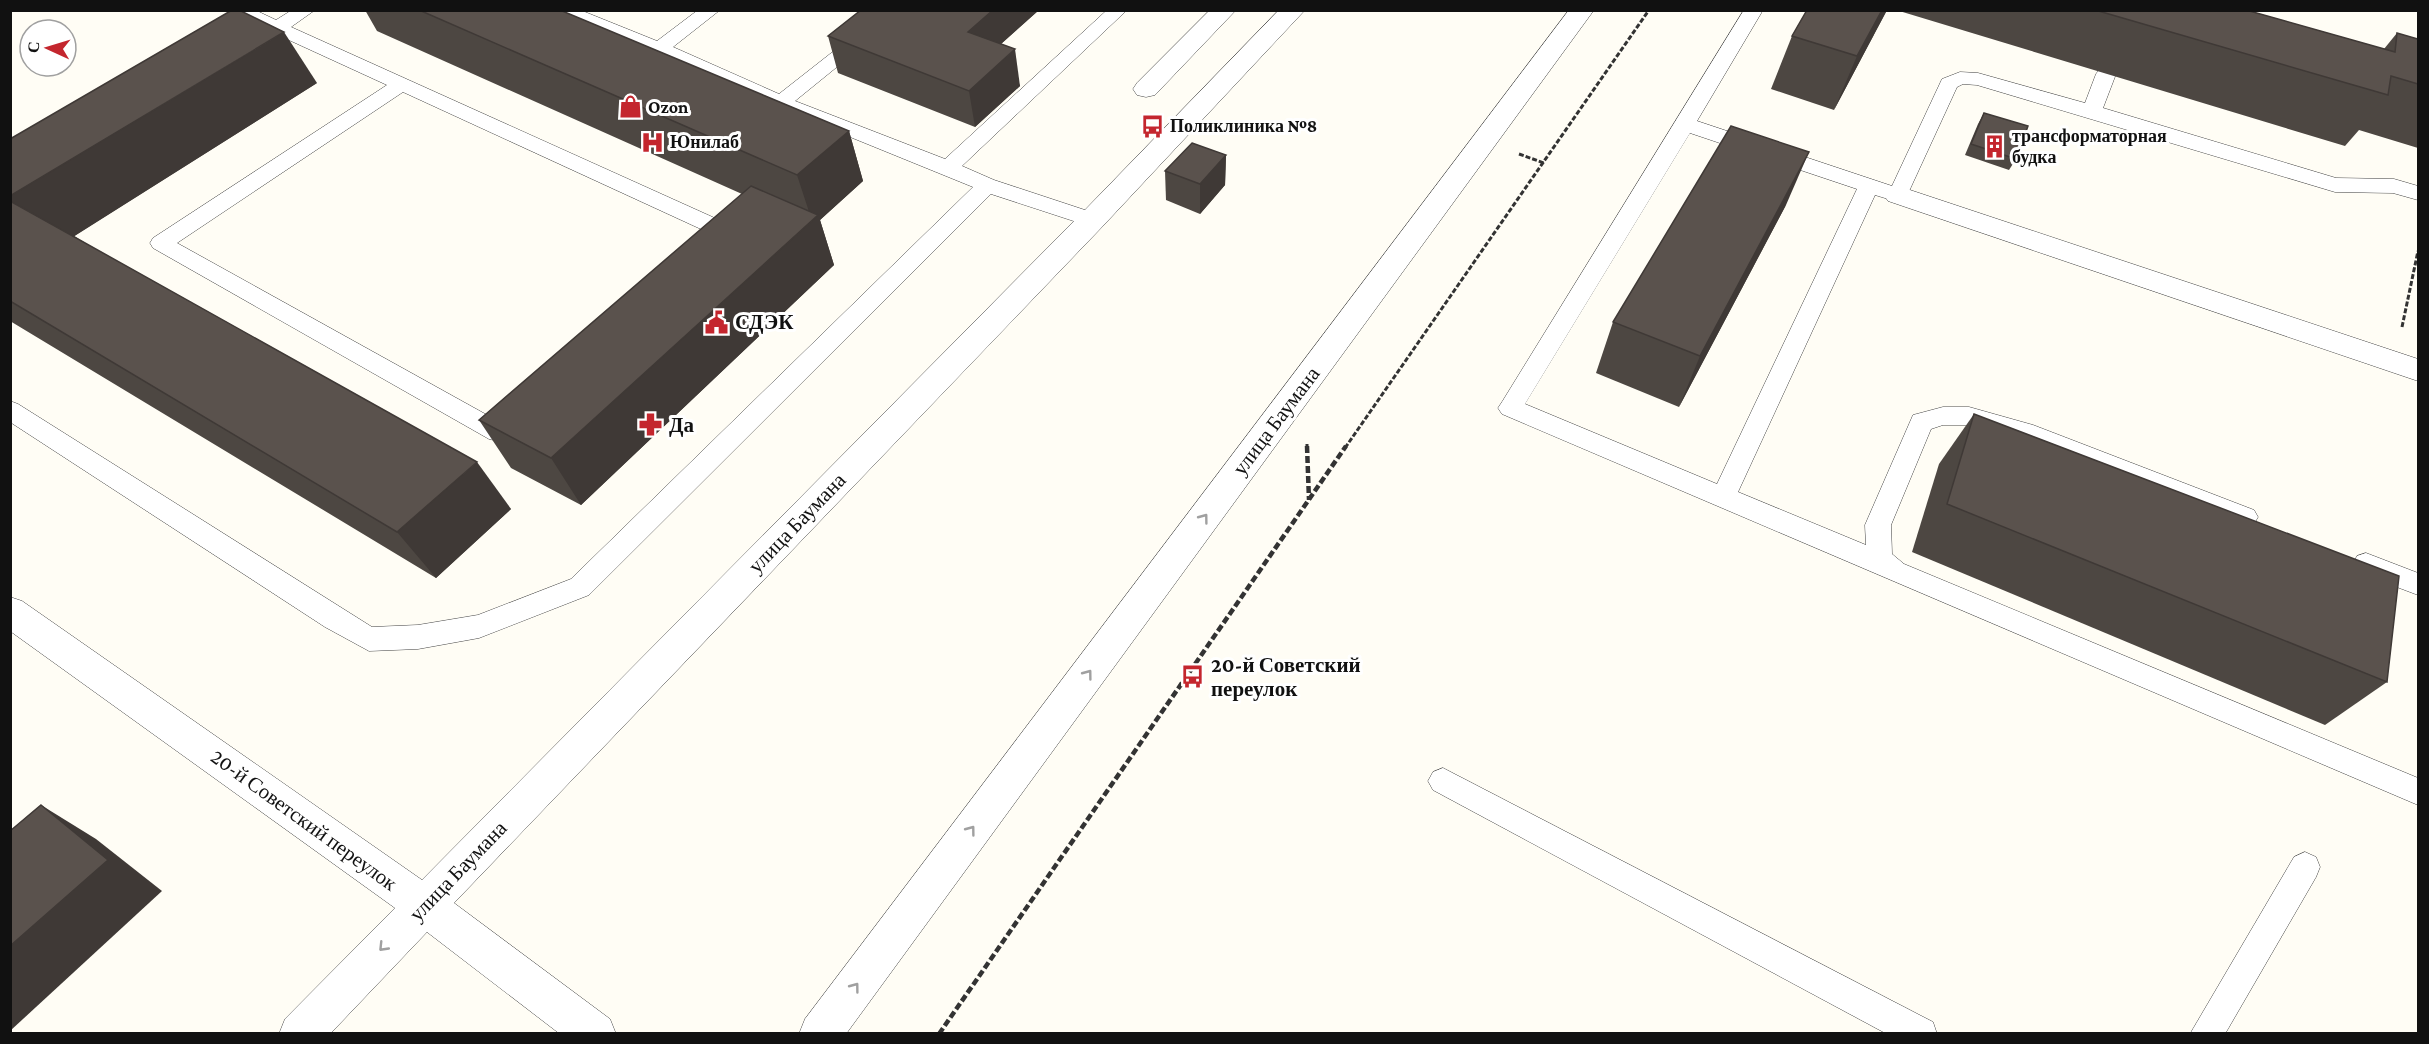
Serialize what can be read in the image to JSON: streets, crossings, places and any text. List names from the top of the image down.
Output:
{
  "streets": {
    "street": ["улица Баумана", "20-й Советский переулок"]
  },
  "crossings": [
    ["улица Баумана", "20-й Советский переулок"]
  ],
  "places": {
    "shop": ["Ozon"],
    "bus stop": ["Поликлиника №8", "20-й Советский переулок"],
    "hospital": ["Юнилаб"],
    "building": ["трансформаторная будка"],
    "public building": ["СДЭК"],
    "pharmacy": ["Да"]
  },
  "north": "left"
}
